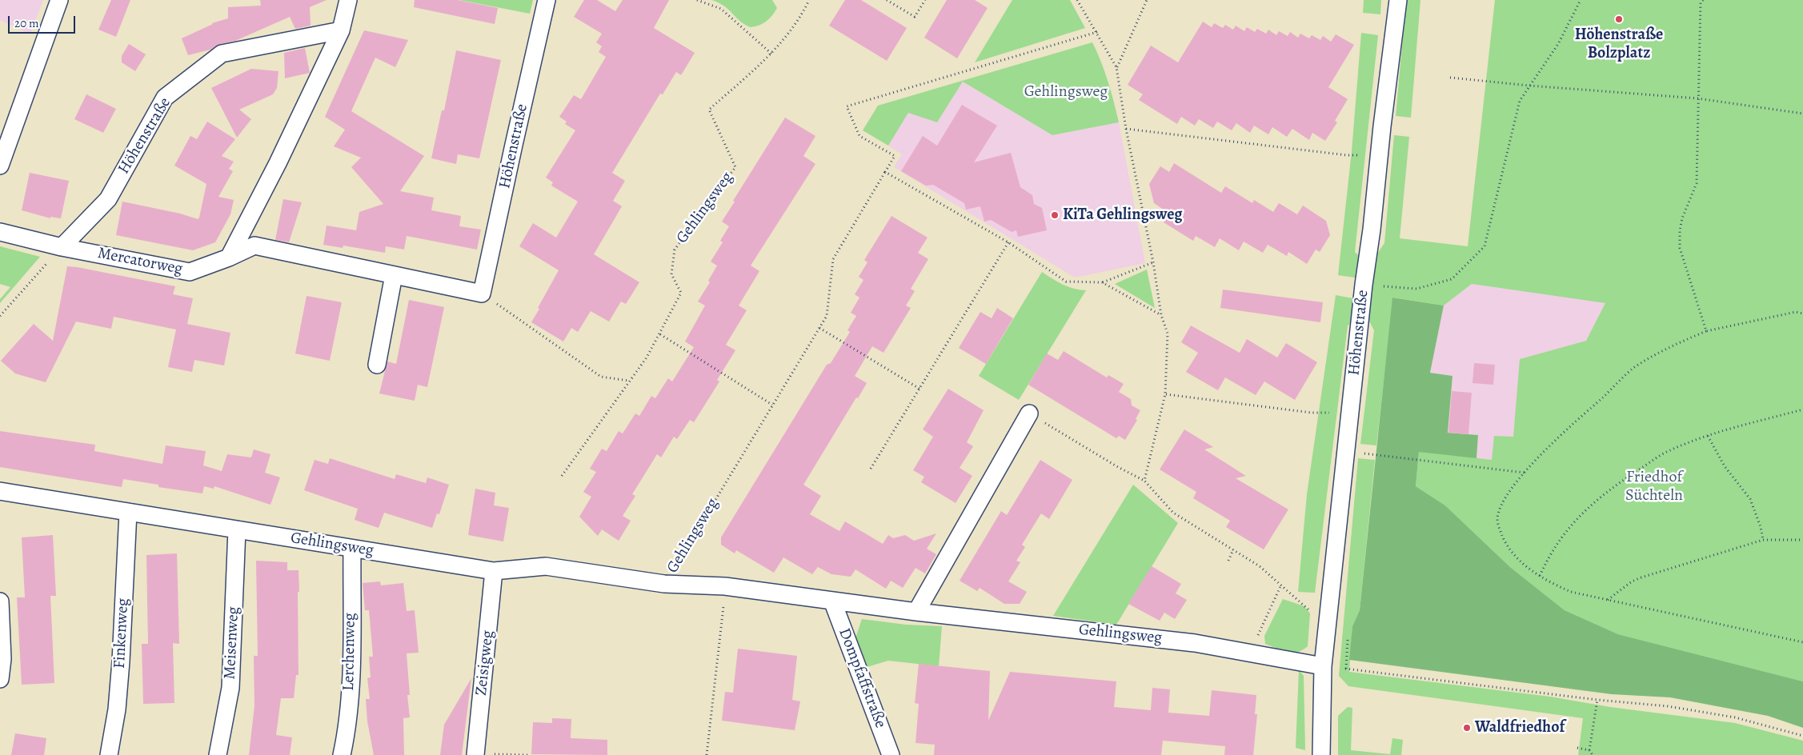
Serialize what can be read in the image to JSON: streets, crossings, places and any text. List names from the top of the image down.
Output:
{
  "streets": {
    "street": [
      "Höhenstraße",
      "Gehlingsweg",
      "Mercatorweg",
      "Finkenweg",
      "Meisenweg",
      "Lerchenweg",
      "Zeisigweg",
      "Dompfaffstraße"
    ]
  },
  "crossings": [
    ["Höhenstraße", "Gehlingsweg"],
    ["Höhenstraße", "Mercatorweg"],
    ["Gehlingsweg", "Finkenweg"],
    ["Gehlingsweg", "Meisenweg"],
    ["Gehlingsweg", "Lerchenweg"],
    ["Gehlingsweg", "Zeisigweg"],
    ["Gehlingsweg", "Dompfaffstraße"]
  ],
  "parks": ["Gehlingsweg", "Friedhof Süchteln"],
  "places": ["Höhenstraße Bolzplatz", "KiTa Gehlingsweg", "Waldfriedhof"],
  "scale_bar": "20 m"
}
